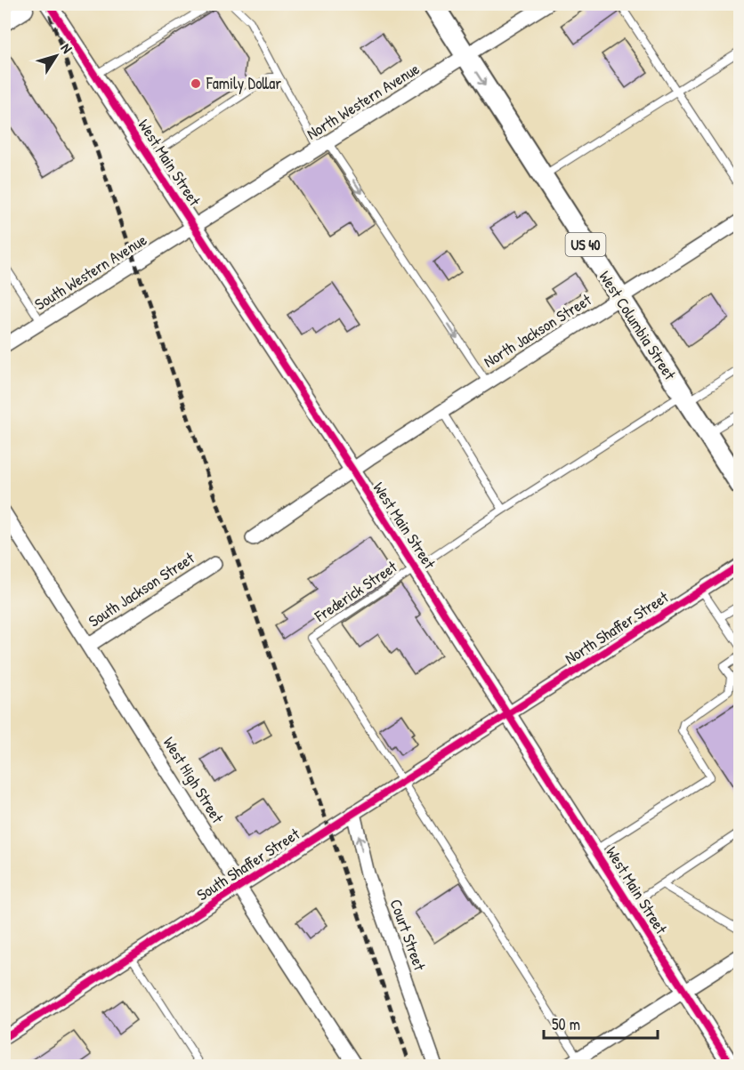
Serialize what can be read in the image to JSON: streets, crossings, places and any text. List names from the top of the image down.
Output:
{
  "streets": {
    "main road": ["US 40", "West Columbia Street"],
    "street": [
      "North Western Avenue",
      "West Main Street",
      "South Western Avenue",
      "North Jackson Street",
      "South Jackson Street",
      "North Shaffer Street",
      "West High Street",
      "South Shaffer Street",
      "Court Street"
    ],
    "lane": ["Frederick Street"]
  },
  "crossings": [
    ["North Western Avenue", "West Main Street"],
    ["North Western Avenue", "South Western Avenue"],
    ["North Western Avenue", "West Columbia Street"],
    ["West Main Street", "South Western Avenue"],
    ["West Main Street", "North Jackson Street"],
    ["West Main Street", "Frederick Street"],
    ["West Main Street", "North Shaffer Street"],
    ["West Main Street", "South Shaffer Street"],
    ["West Columbia Street", "North Jackson Street"],
    ["West Columbia Street", "Frederick Street"],
    ["South Jackson Street", "West High Street"],
    ["Frederick Street", "South Shaffer Street"],
    ["North Shaffer Street", "South Shaffer Street"],
    ["West High Street", "South Shaffer Street"],
    ["South Shaffer Street", "Court Street"]
  ],
  "one_way": ["Court Street"],
  "places": ["Family Dollar"],
  "scale_bar": "50 m",
  "north": "top right"
}
